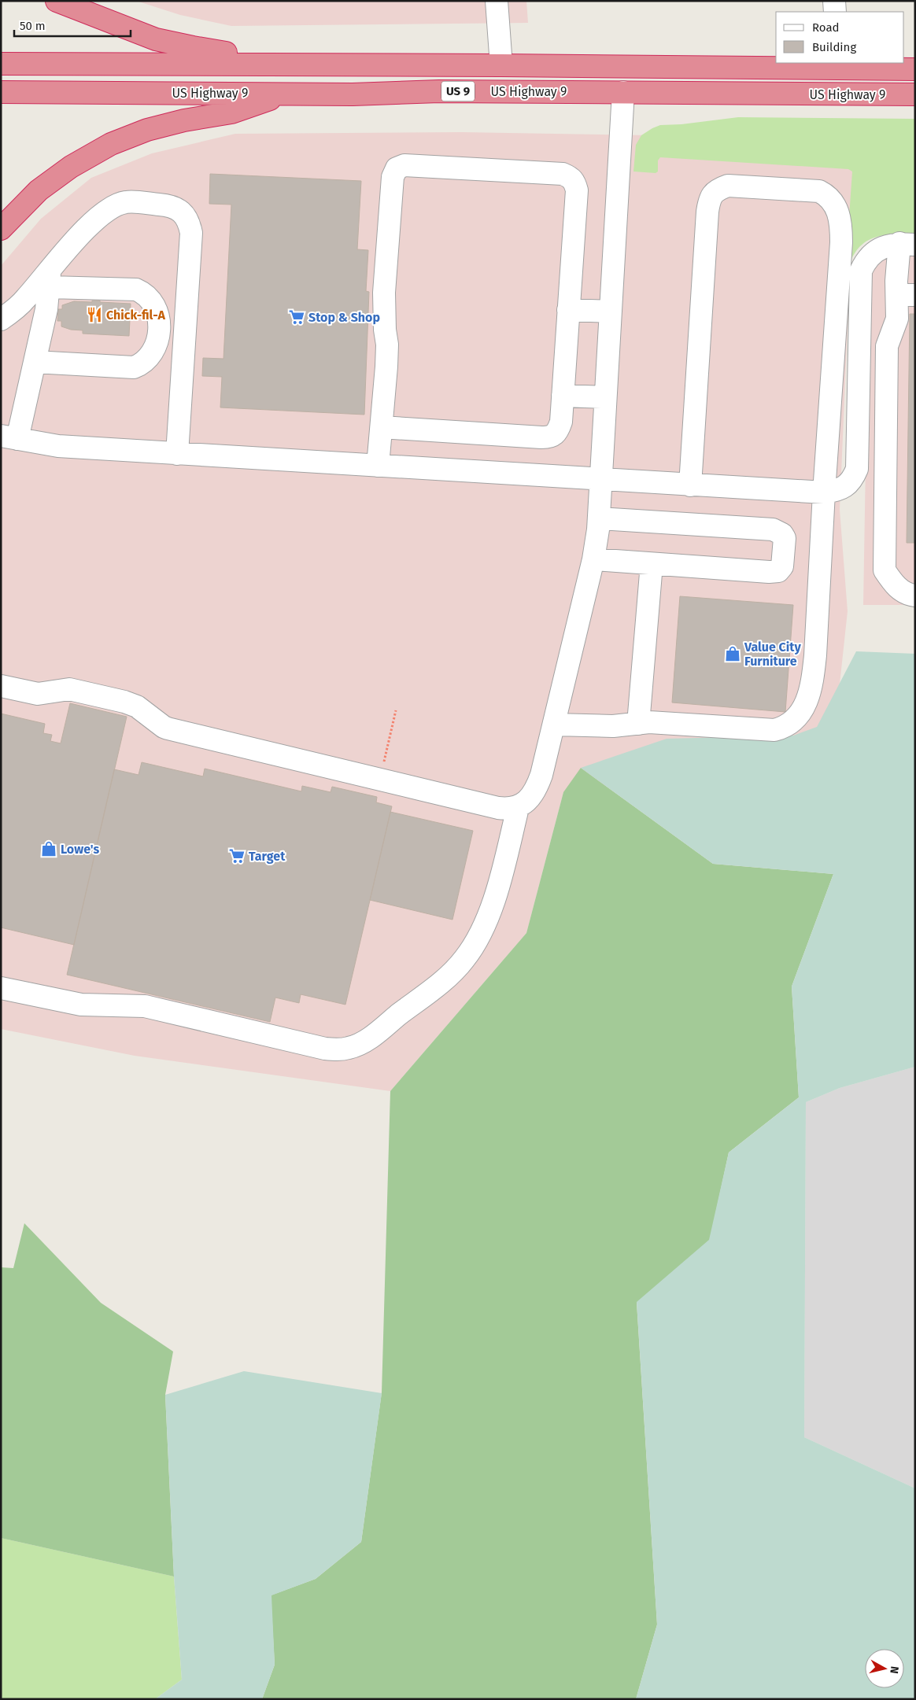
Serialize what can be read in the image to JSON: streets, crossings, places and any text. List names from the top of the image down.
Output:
{
  "streets": {
    "highway": ["US 9", "US Highway 9"]
  },
  "places": {
    "restaurant": ["Chick-fil-A"],
    "supermarket": ["Stop & Shop", "Target"],
    "shop": ["Value City Furniture", "Lowe's"]
  },
  "legend": ["Road", "Building"],
  "scale_bar": "50 m",
  "north": "right"
}
